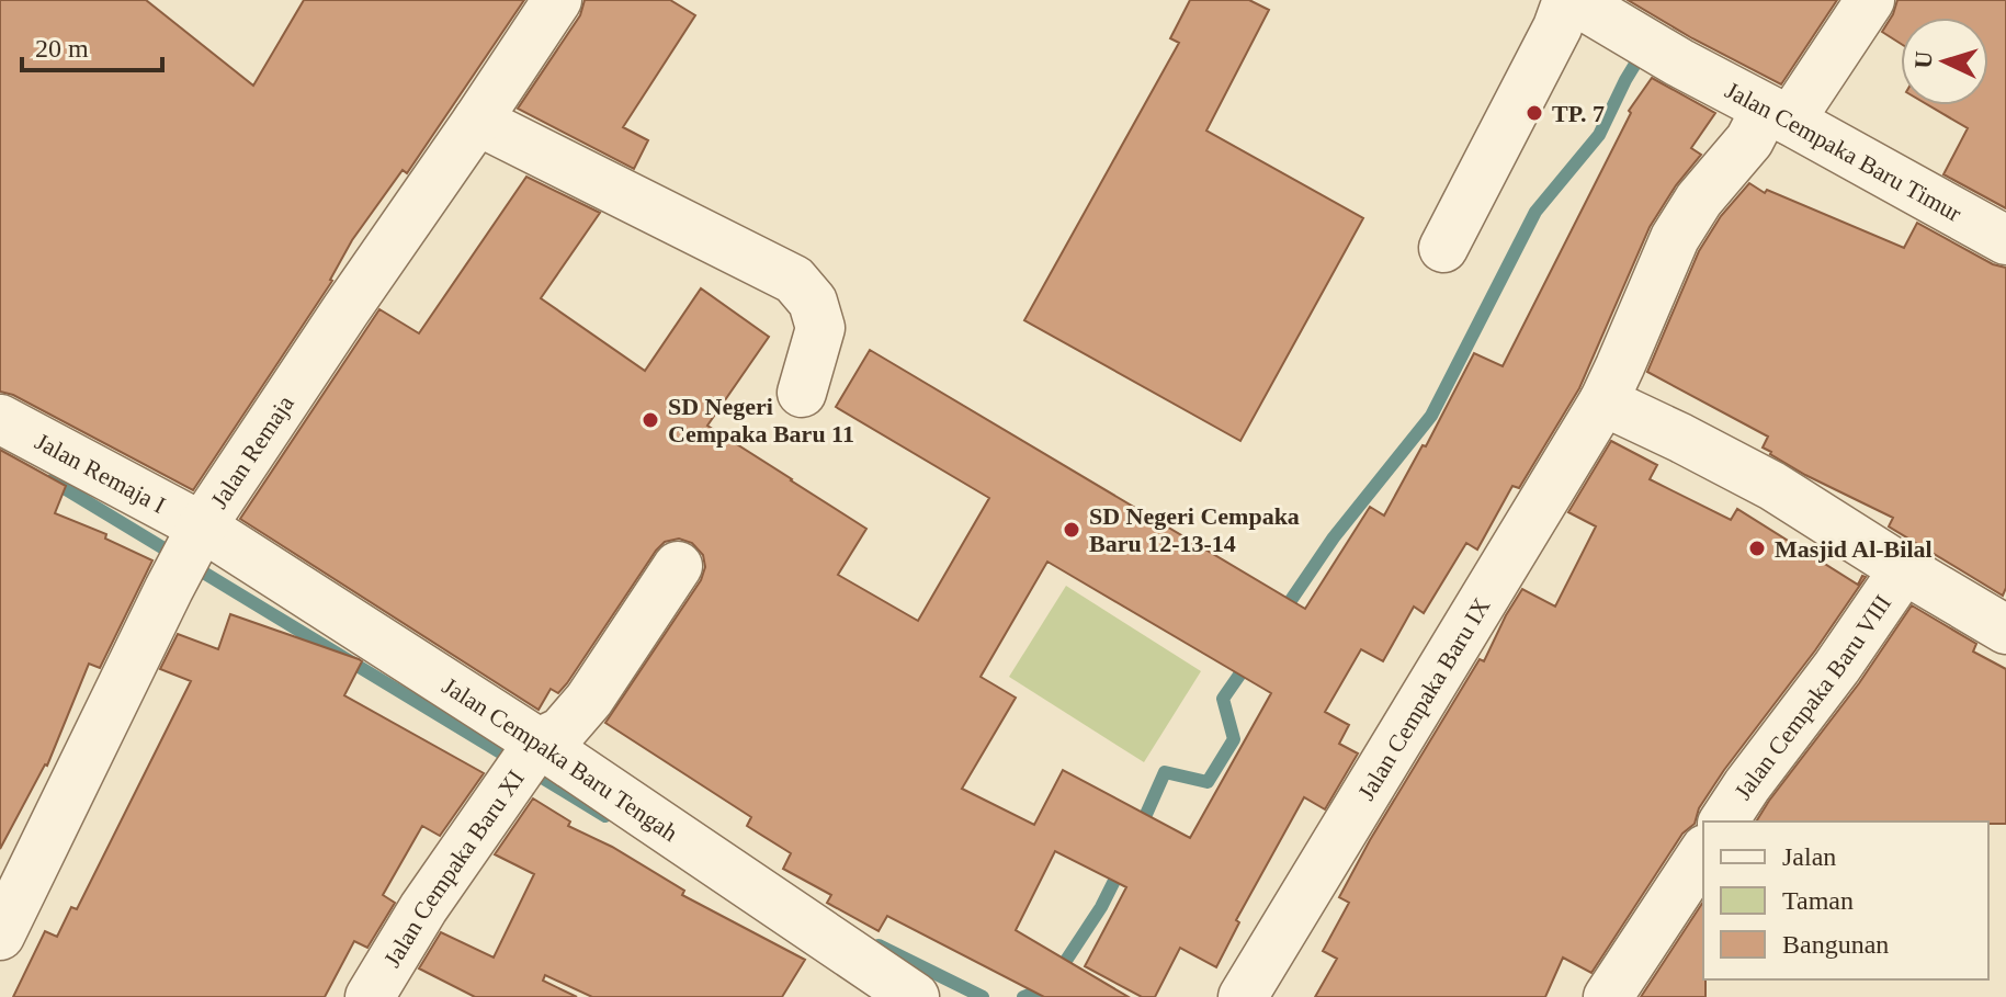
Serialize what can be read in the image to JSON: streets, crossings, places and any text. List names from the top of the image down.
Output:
{
  "streets": {
    "street": [
      "Jalan Cempaka Baru Timur",
      "Jalan Remaja",
      "Jalan Remaja I",
      "Jalan Cempaka Baru VIII",
      "Jalan Cempaka Baru IX",
      "Jalan Cempaka Baru Tengah",
      "Jalan Cempaka Baru XI"
    ]
  },
  "crossings": [
    ["Jalan Cempaka Baru Timur", "Jalan Cempaka Baru IX"],
    ["Jalan Remaja", "Jalan Remaja I"],
    ["Jalan Remaja", "Jalan Cempaka Baru Tengah"],
    ["Jalan Remaja I", "Jalan Cempaka Baru Tengah"],
    ["Jalan Cempaka Baru Tengah", "Jalan Cempaka Baru XI"]
  ],
  "places": [
    "TP. 7",
    "SD Negeri Cempaka Baru 11",
    "SD Negeri Cempaka Baru 12-13-14",
    "Masjid Al-Bilal"
  ],
  "legend": ["Jalan", "Taman", "Bangunan"],
  "scale_bar": "20 m",
  "north": "left"
}
